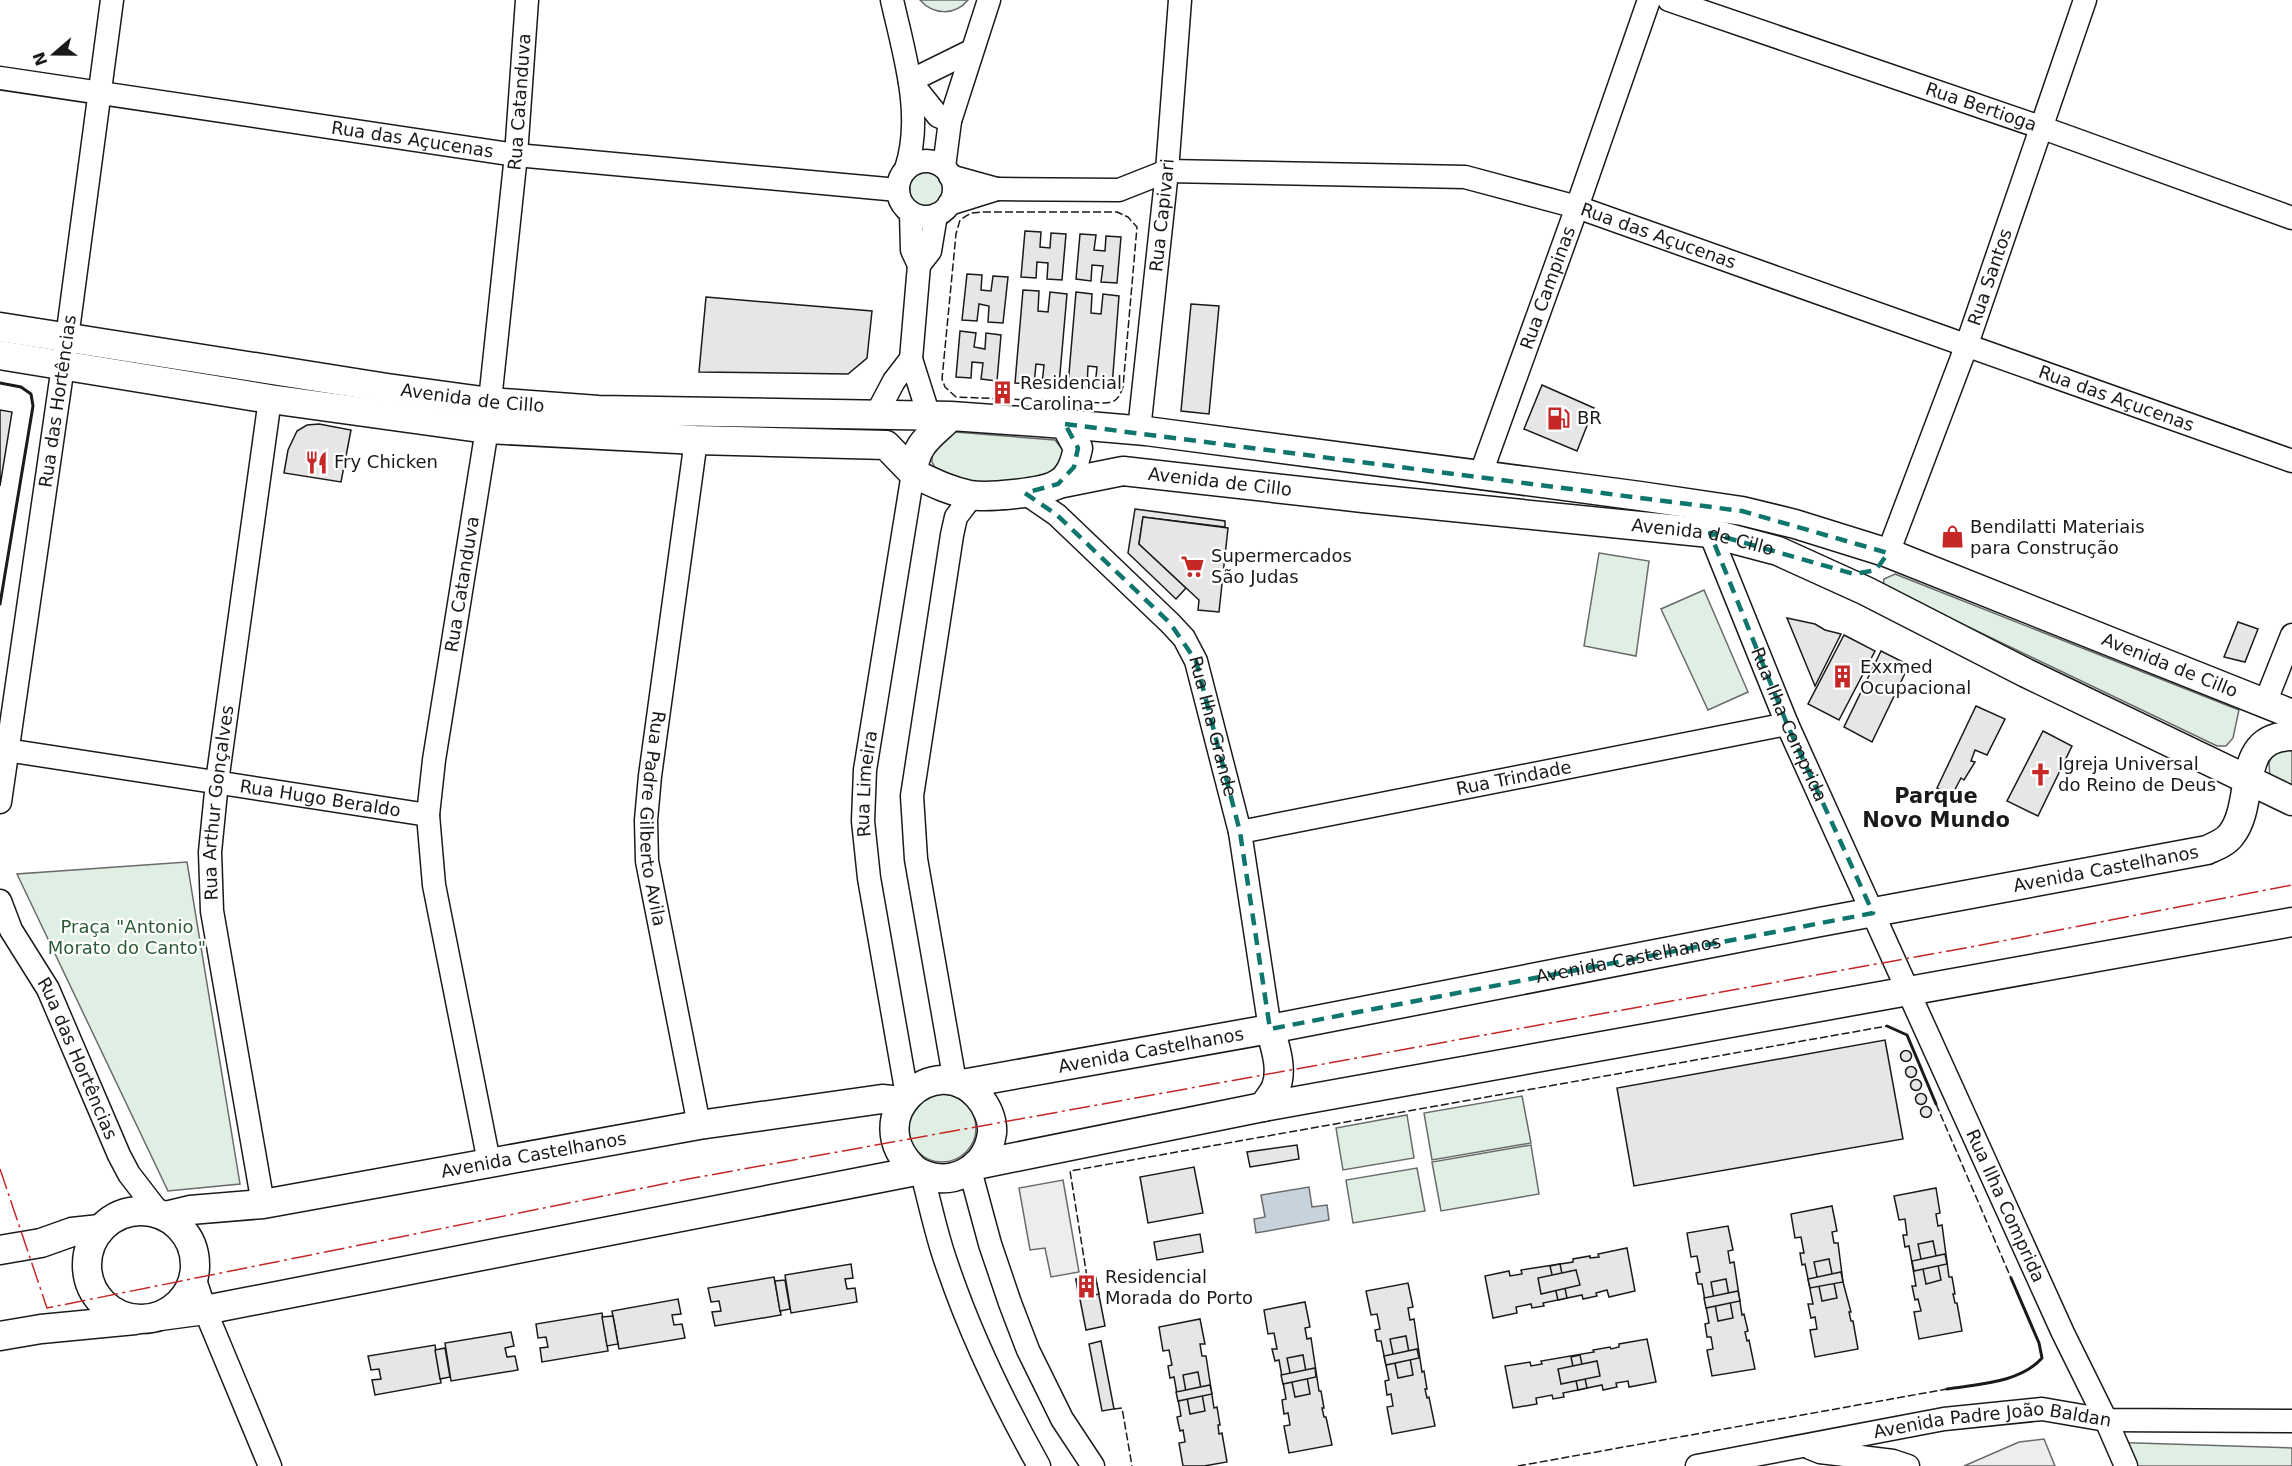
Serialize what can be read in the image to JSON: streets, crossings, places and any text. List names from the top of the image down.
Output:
{
  "streets": {
    "main road": ["Avenida de Cillo", "Avenida Castelhanos"],
    "street": [
      "Rua Catanduva",
      "Rua Bertioga",
      "Rua das Açucenas",
      "Rua Capivari",
      "Rua Santos",
      "Rua Campinas",
      "Rua das Hortências",
      "Rua Ilha Comprida",
      "Rua Ilha Grande",
      "Rua Trindade",
      "Rua Limeira",
      "Rua Hugo Beraldo",
      "Rua Arthur Gonçalves",
      "Rua Padre Gilberto Avila",
      "Avenida Padre João Baldan"
    ]
  },
  "crossings": [
    ["Rua Catanduva", "Rua das Açucenas"],
    ["Rua Catanduva", "Avenida de Cillo"],
    ["Rua Catanduva", "Rua Hugo Beraldo"],
    ["Rua Catanduva", "Avenida Castelhanos"],
    ["Rua Bertioga", "Rua Santos"],
    ["Rua das Açucenas", "Rua Capivari"],
    ["Rua das Açucenas", "Rua Santos"],
    ["Rua das Açucenas", "Rua Campinas"],
    ["Rua das Açucenas", "Rua das Hortências"],
    ["Rua Capivari", "Avenida de Cillo"],
    ["Rua Santos", "Avenida de Cillo"],
    ["Rua Campinas", "Avenida de Cillo"],
    ["Avenida de Cillo", "Rua das Hortências"],
    ["Avenida de Cillo", "Rua Ilha Comprida"],
    ["Avenida de Cillo", "Rua Ilha Grande"],
    ["Avenida de Cillo", "Rua Limeira"],
    ["Avenida de Cillo", "Rua Arthur Gonçalves"],
    ["Avenida de Cillo", "Rua Padre Gilberto Avila"],
    ["Avenida de Cillo", "Avenida Castelhanos"],
    ["Rua das Hortências", "Rua Hugo Beraldo"],
    ["Rua das Hortências", "Avenida Castelhanos"],
    ["Rua Ilha Comprida", "Rua Trindade"],
    ["Rua Ilha Comprida", "Avenida Castelhanos"],
    ["Rua Ilha Comprida", "Avenida Padre João Baldan"],
    ["Rua Ilha Grande", "Rua Trindade"],
    ["Rua Ilha Grande", "Avenida Castelhanos"],
    ["Rua Limeira", "Avenida Castelhanos"],
    ["Rua Hugo Beraldo", "Rua Arthur Gonçalves"],
    ["Rua Arthur Gonçalves", "Avenida Castelhanos"],
    ["Rua Padre Gilberto Avila", "Avenida Castelhanos"]
  ],
  "districts": ["Parque Novo Mundo"],
  "parks": ["Praça \"Antonio Morato do Canto\""],
  "places": {
    "building": ["Residencial Carolina", "Exxmed Ocupacional", "Residencial Morada do Porto"],
    "fuel station": ["BR"],
    "restaurant": ["Fry Chicken"],
    "shop": ["Bendilatti Materiais para Construção"],
    "supermarket": ["Supermercados São Judas"],
    "church": ["Igreja Universal do Reino de Deus"]
  },
  "north": "left"
}
